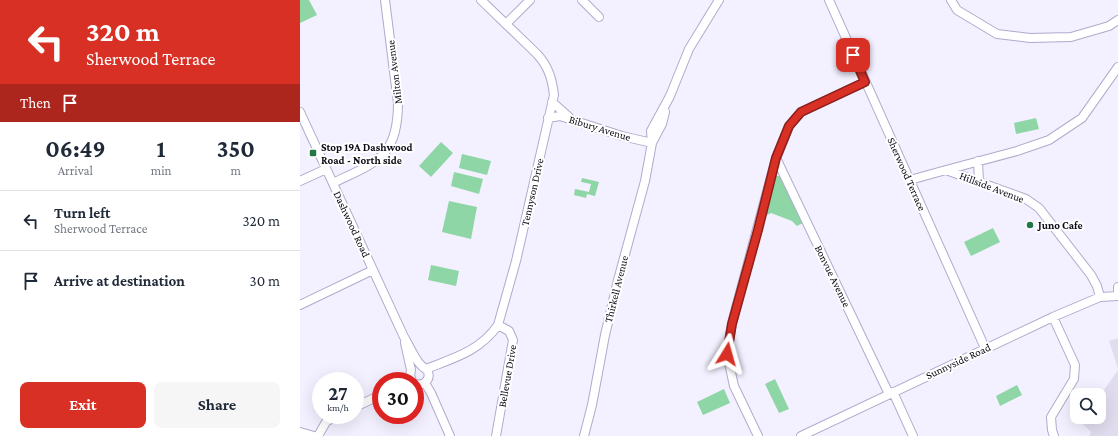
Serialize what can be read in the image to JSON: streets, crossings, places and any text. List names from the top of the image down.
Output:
{
  "streets": {
    "street": [
      "Milton Avenue",
      "Bibury Avenue",
      "Sherwood Terrace",
      "Hillside Avenue",
      "Tennyson Drive",
      "Dashwood Road",
      "Bonvue Avenue",
      "Thirkell Avenue",
      "Sunnyside Road",
      "Bellevue Drive"
    ]
  },
  "crossings": [
    ["Milton Avenue", "Dashwood Road"],
    ["Bibury Avenue", "Tennyson Drive"],
    ["Bibury Avenue", "Thirkell Avenue"],
    ["Sherwood Terrace", "Hillside Avenue"],
    ["Sherwood Terrace", "Sunnyside Road"],
    ["Hillside Avenue", "Sunnyside Road"],
    ["Tennyson Drive", "Bellevue Drive"],
    ["Bonvue Avenue", "Sunnyside Road"]
  ],
  "places": {
    "transit": ["Stop 19A Dashwood Road - North side"],
    "other": ["Juno Cafe"]
  },
  "page": {
    "turn": ["320 m", "Sherwood Terrace"],
    "then": "Then",
    "eta": [
      "06:49",
      "Arrival",
      "1",
      "min",
      "350",
      "m"
    ],
    "list": [
      {
        "name": "Turn left",
        "note": "Sherwood Terrace",
        "value": "320 m"
      },
      {
        "name": "Arrive at destination",
        "value": "30 m"
      }
    ],
    "speed": "27 km/h",
    "limit": "30",
    "buttons": ["Exit", "Share"]
  }
}
